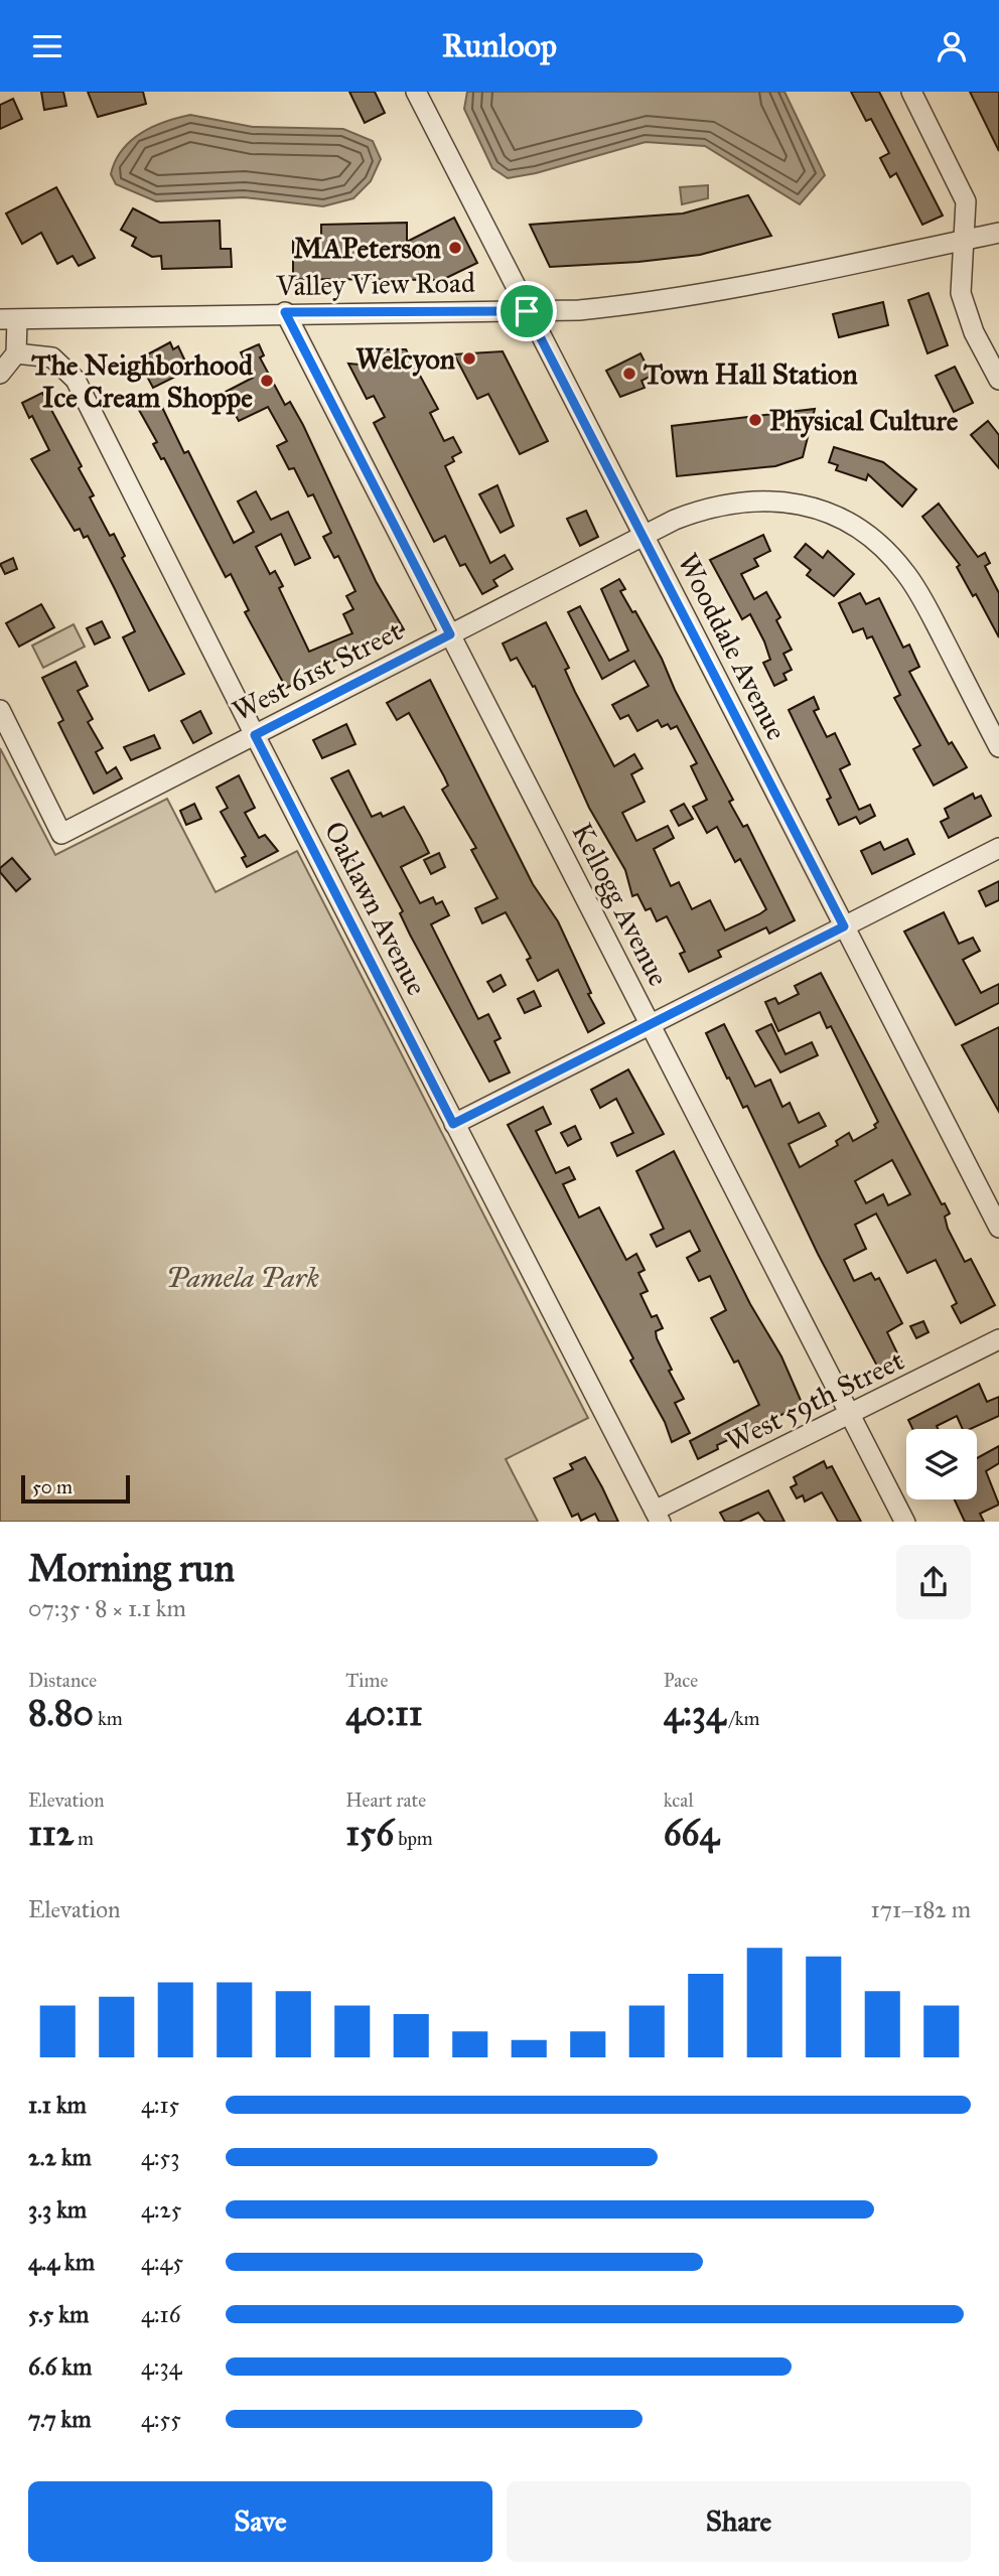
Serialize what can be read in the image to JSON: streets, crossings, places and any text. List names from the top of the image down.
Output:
{
  "streets": {
    "street": [
      "Valley View Road",
      "Wooddale Avenue",
      "West 61st Street",
      "Kellogg Avenue",
      "Oaklawn Avenue",
      "West 59th Street"
    ]
  },
  "crossings": [
    ["Valley View Road", "Wooddale Avenue"],
    ["Valley View Road", "Kellogg Avenue"],
    ["Wooddale Avenue", "West 61st Street"],
    ["West 61st Street", "Kellogg Avenue"],
    ["West 61st Street", "Oaklawn Avenue"],
    ["Kellogg Avenue", "West 59th Street"],
    ["Oaklawn Avenue", "West 59th Street"]
  ],
  "parks": ["Pamela Park"],
  "places": [
    "MAPeterson",
    "Welcyon",
    "Town Hall Station",
    "The Neighborhood Ice Cream Shoppe",
    "Physical Culture"
  ],
  "scale_bar": "50 m",
  "page": {
    "header": "Runloop",
    "scale": "50 m",
    "heading": ["Morning run", "07:35 · 8 × 1.1 km"],
    "stats": [
      ["Distance", "8.80 km"],
      ["Time", "40:11"],
      ["Pace", "4:34 /km"],
      ["Elevation", "112 m"],
      ["Heart rate", "156 bpm"],
      ["kcal", "664"]
    ],
    "chart": ["Elevation", "171–182 m"],
    "list": [
      {
        "name": "1.1 km",
        "note": "4:15"
      },
      {
        "name": "2.2 km",
        "note": "4:53"
      },
      {
        "name": "3.3 km",
        "note": "4:25"
      },
      {
        "name": "4.4 km",
        "note": "4:45"
      },
      {
        "name": "5.5 km",
        "note": "4:16"
      },
      {
        "name": "6.6 km",
        "note": "4:34"
      },
      {
        "name": "7.7 km",
        "note": "4:55"
      }
    ],
    "buttons": ["Save", "Share"]
  }
}
